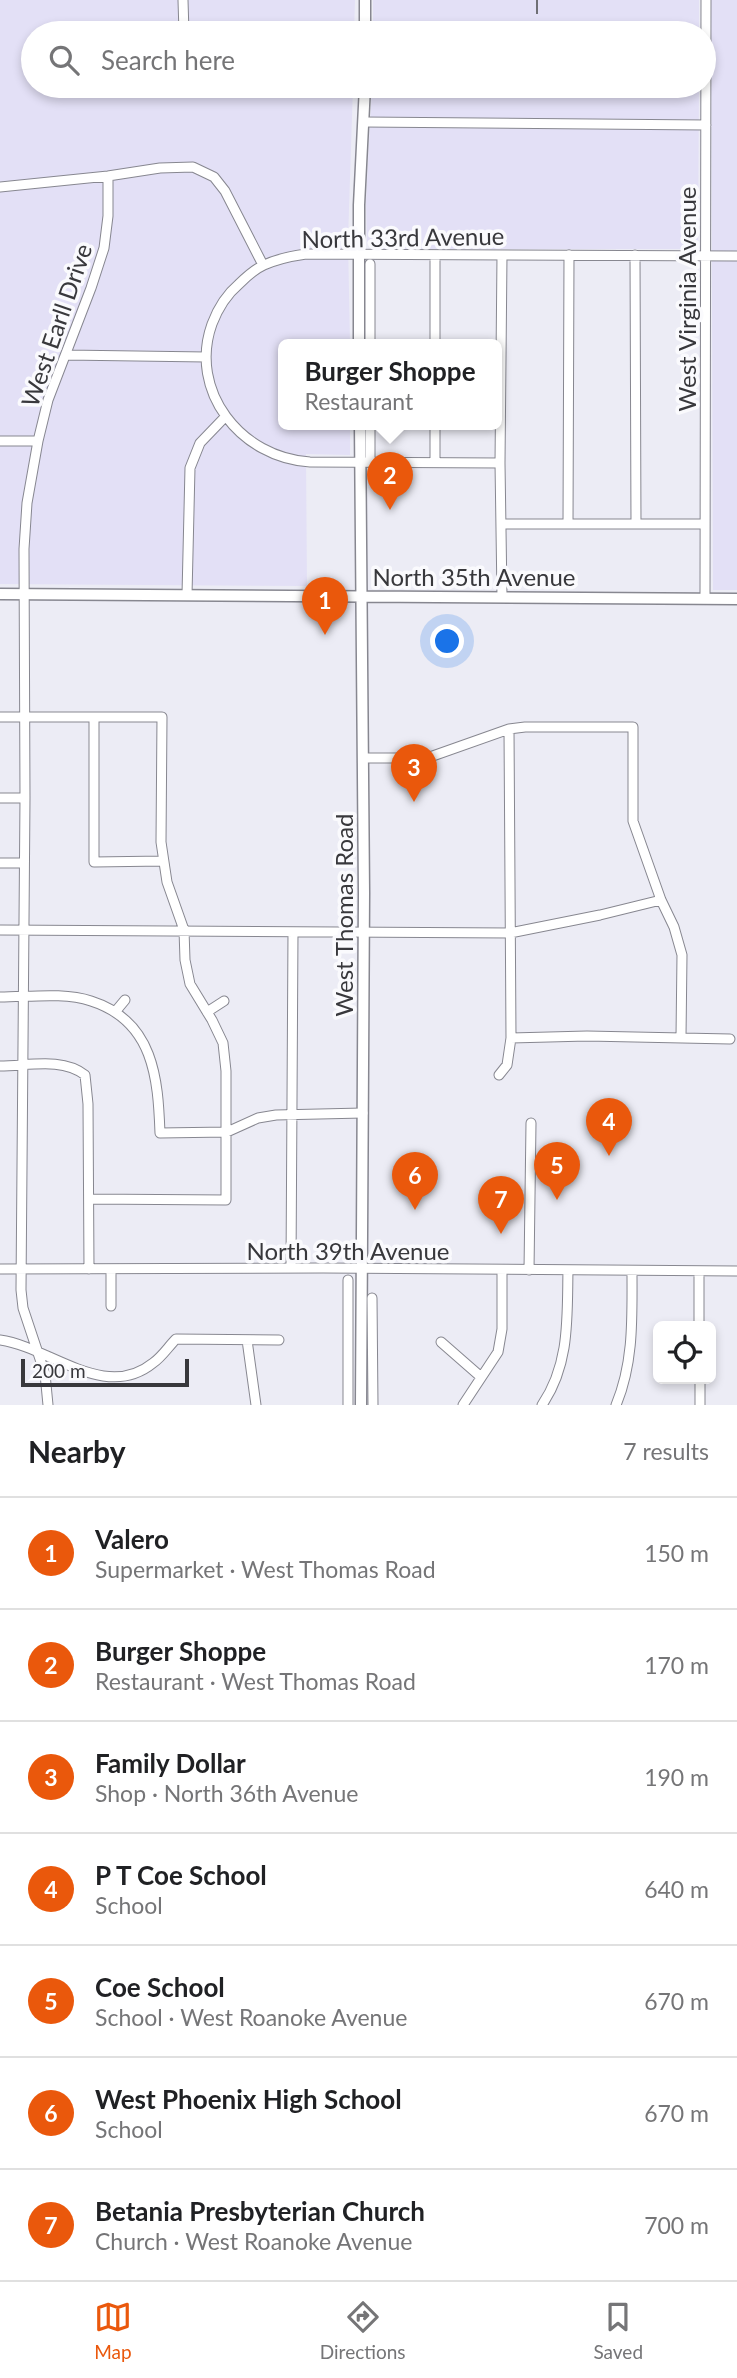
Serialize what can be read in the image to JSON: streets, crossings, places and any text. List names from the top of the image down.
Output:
{
  "streets": {
    "main road": ["North 35th Avenue", "West Thomas Road"],
    "street": [
      "North 33rd Avenue",
      "West Virginia Avenue",
      "West Earll Drive",
      "North 39th Avenue"
    ]
  },
  "crossings": [
    ["North 33rd Avenue", "West Virginia Avenue"],
    ["West Virginia Avenue", "North 35th Avenue"],
    ["West Earll Drive", "North 35th Avenue"],
    ["West Earll Drive", "North 39th Avenue"],
    ["North 35th Avenue", "West Thomas Road"],
    ["West Thomas Road", "North 39th Avenue"]
  ],
  "scale_bar": "200 m",
  "page": {
    "search": "Search here",
    "popup": ["Burger Shoppe", "Restaurant"],
    "pins": [
      "2",
      "1",
      "3",
      "4",
      "5",
      "6",
      "7"
    ],
    "scale": "200 m",
    "heading": ["Nearby", "7 results"],
    "list": [
      {
        "mark": "1",
        "name": "Valero",
        "note": "Supermarket · West Thomas Road",
        "value": "150 m"
      },
      {
        "mark": "2",
        "name": "Burger Shoppe",
        "note": "Restaurant · West Thomas Road",
        "value": "170 m"
      },
      {
        "mark": "3",
        "name": "Family Dollar",
        "note": "Shop · North 36th Avenue",
        "value": "190 m"
      },
      {
        "mark": "4",
        "name": "P T Coe School",
        "note": "School",
        "value": "640 m"
      },
      {
        "mark": "5",
        "name": "Coe School",
        "note": "School · West Roanoke Avenue",
        "value": "670 m"
      },
      {
        "mark": "6",
        "name": "West Phoenix High School",
        "note": "School",
        "value": "670 m"
      },
      {
        "mark": "7",
        "name": "Betania Presbyterian Church",
        "note": "Church · West Roanoke Avenue",
        "value": "700 m"
      }
    ],
    "nav": ["Map", "Directions", "Saved"]
  }
}
